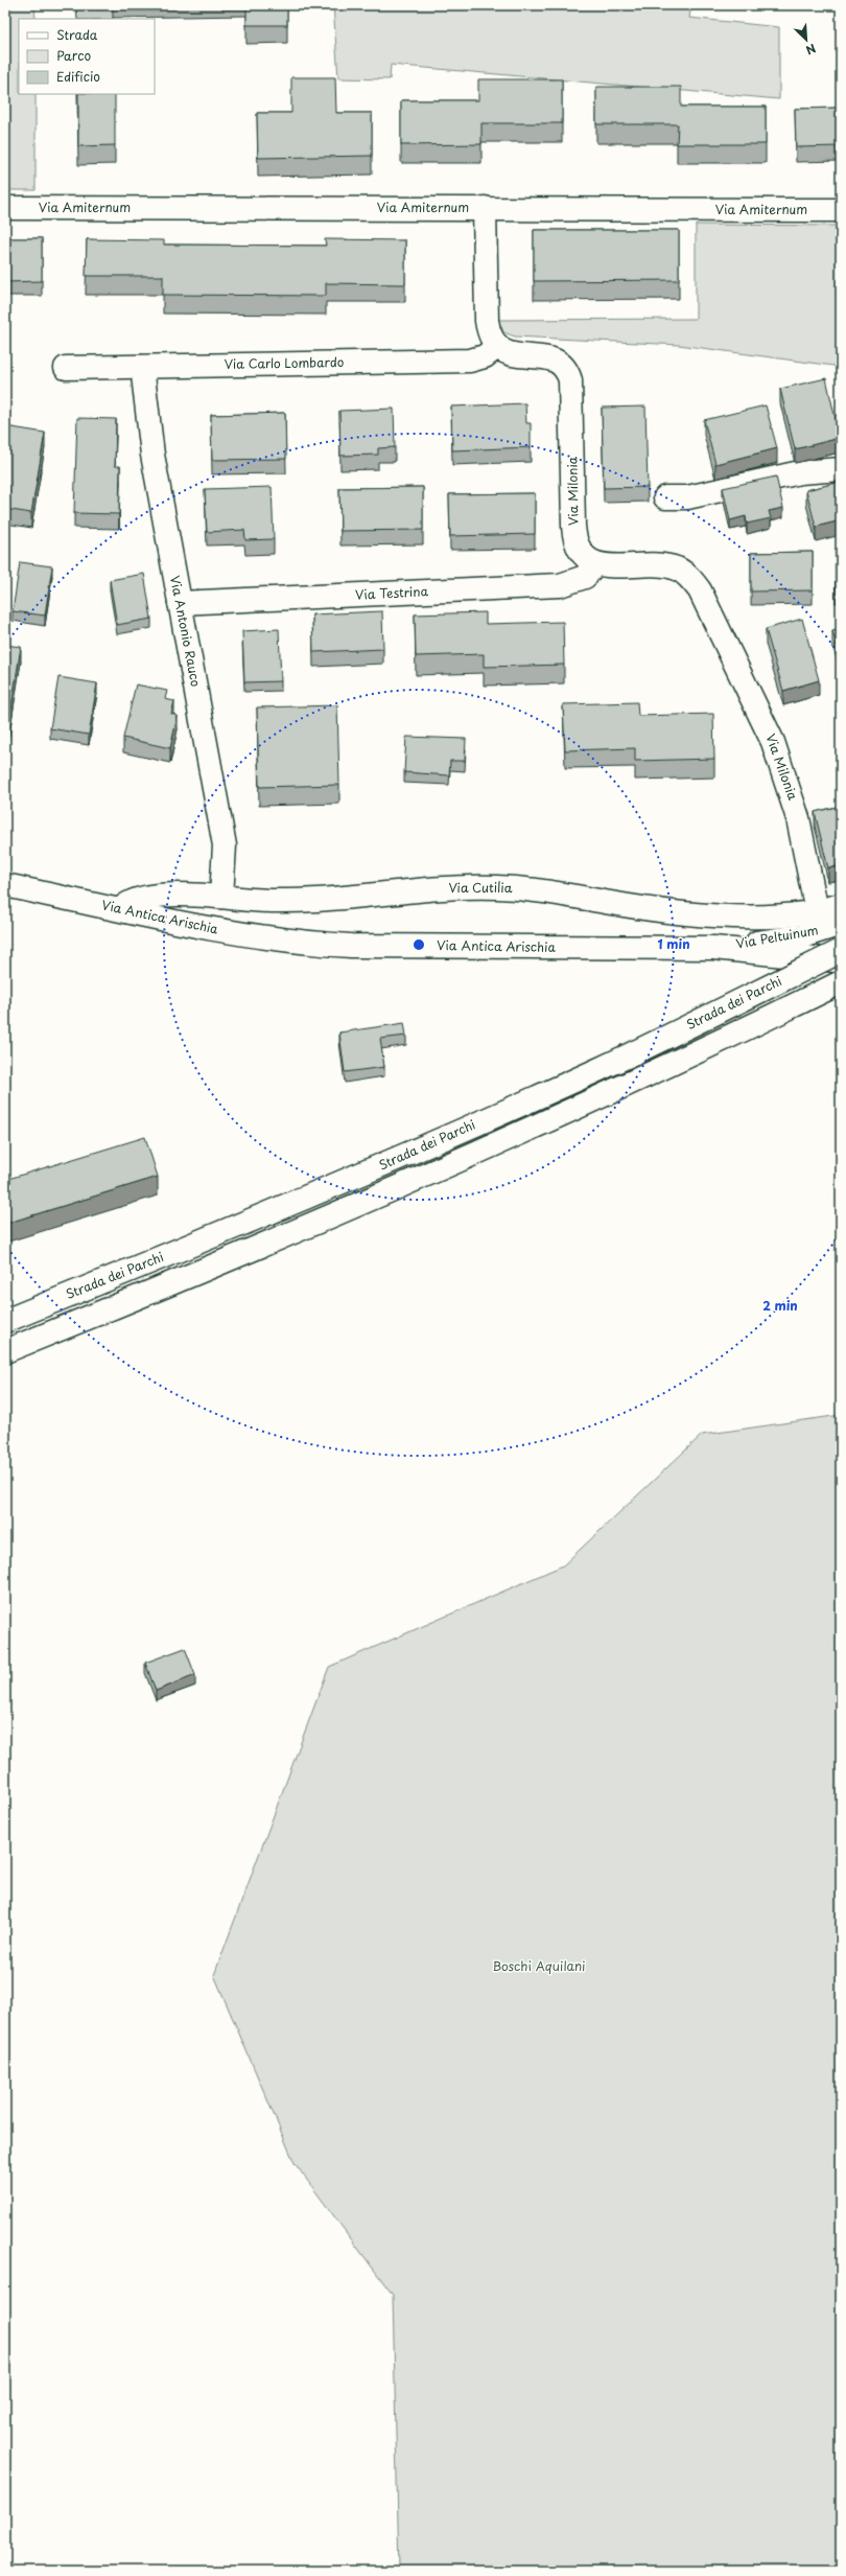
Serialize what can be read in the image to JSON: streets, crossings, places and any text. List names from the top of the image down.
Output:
{
  "streets": {
    "main road": [
      "Via Amiternum",
      "Via Carlo Lombardo",
      "Via Milonia",
      "Via Testrina",
      "Via Antonio Rauco",
      "Via Cutilia",
      "Via Antica Arischia",
      "Via Peltuinum",
      "Strada dei Parchi"
    ]
  },
  "crossings": [
    ["Via Carlo Lombardo", "Via Milonia"],
    ["Via Carlo Lombardo", "Via Antonio Rauco"],
    ["Via Milonia", "Via Testrina"],
    ["Via Milonia", "Via Cutilia"],
    ["Via Testrina", "Via Antonio Rauco"],
    ["Via Antonio Rauco", "Via Cutilia"],
    ["Via Cutilia", "Via Antica Arischia"],
    ["Via Antica Arischia", "Via Peltuinum"]
  ],
  "parks": ["Boschi Aquilani"],
  "legend": ["Strada", "Parco", "Edificio"],
  "north": "bottom right",
  "rings": ["1 min", "2 min"]
}
